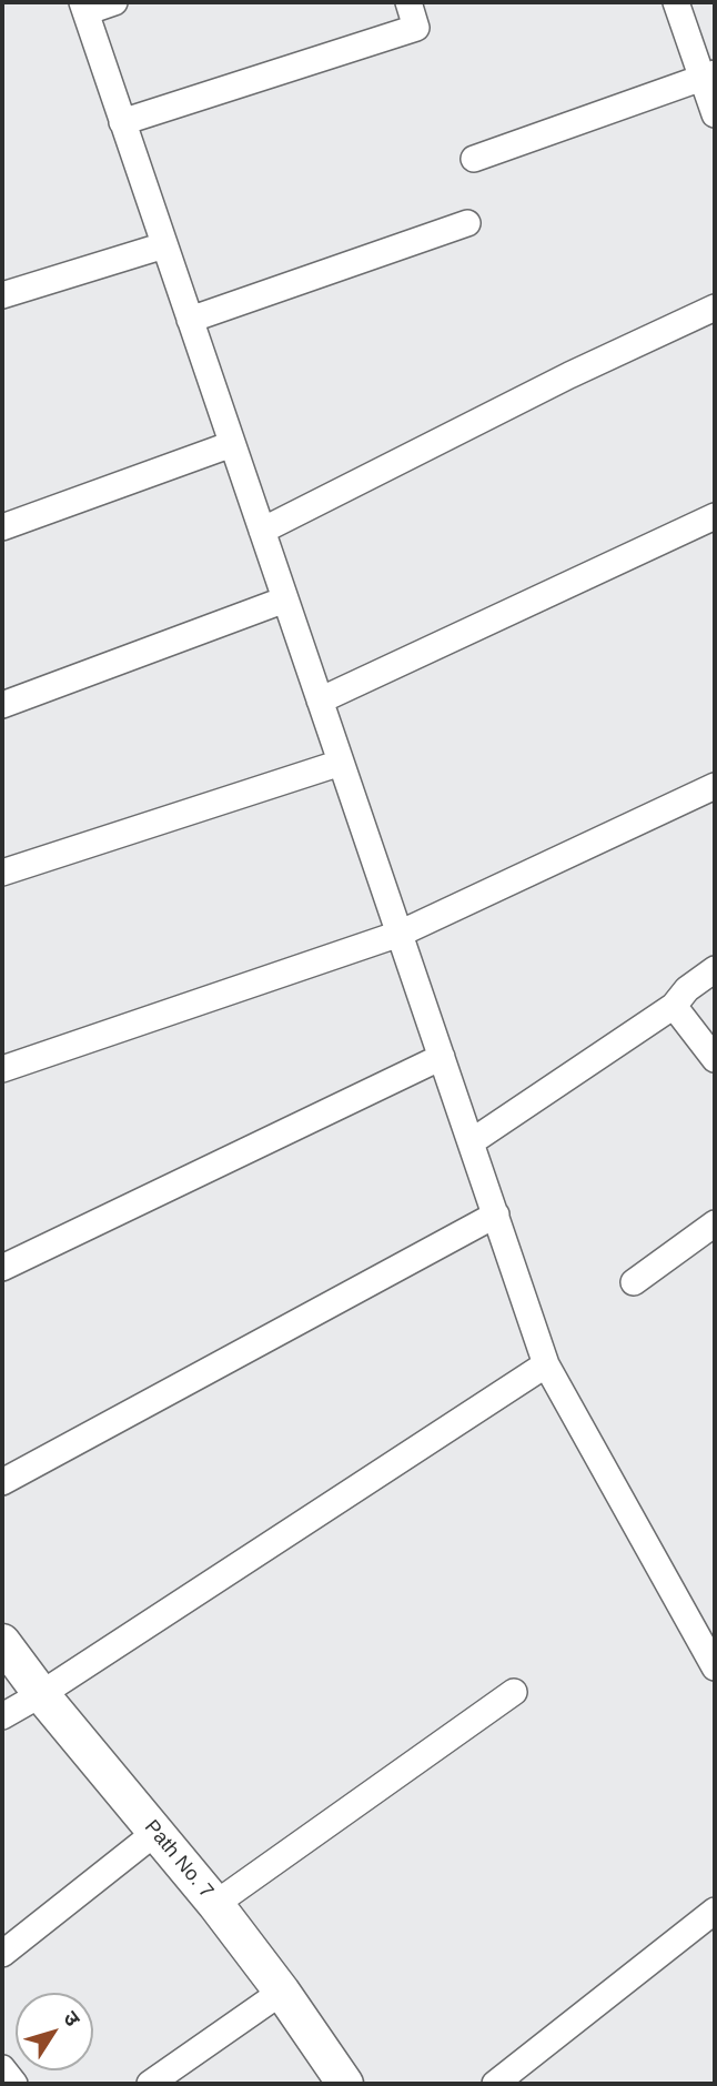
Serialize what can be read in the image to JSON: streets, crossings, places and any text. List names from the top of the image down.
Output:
{
  "streets": {
    "street": ["Path No. 7"]
  },
  "north": "top right"
}
